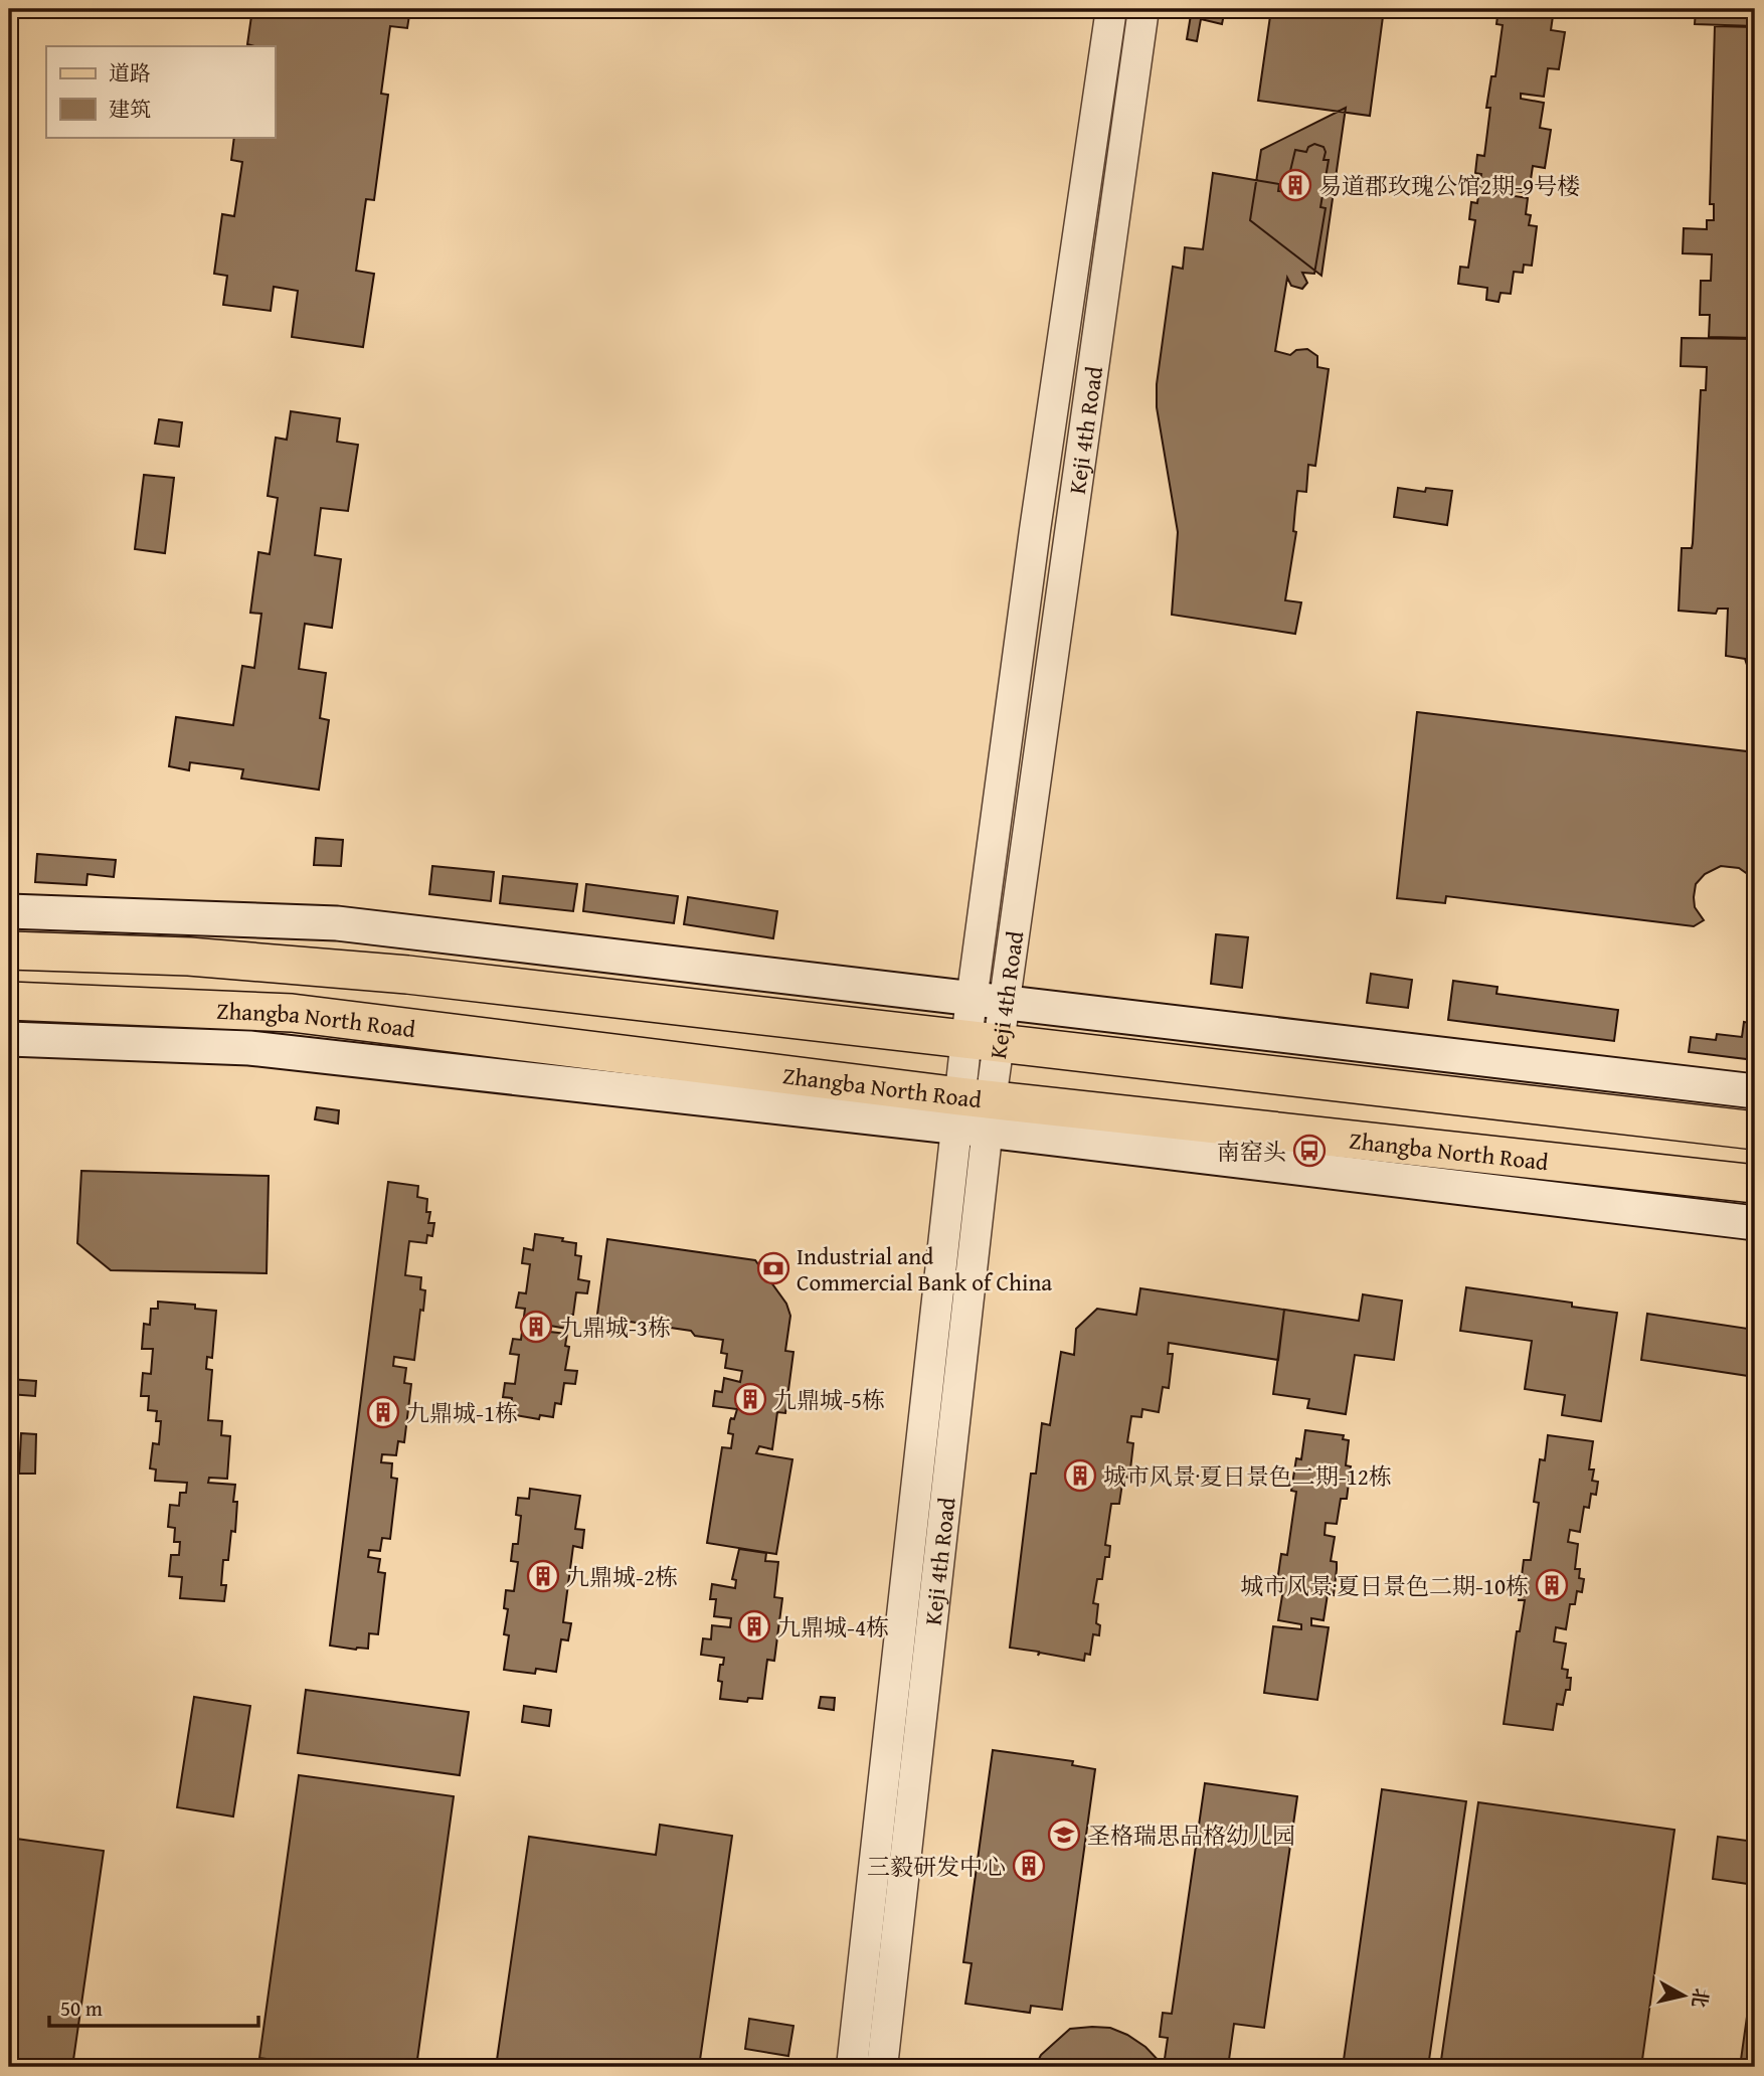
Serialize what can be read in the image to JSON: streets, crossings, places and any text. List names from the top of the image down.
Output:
{
  "streets": {
    "main road": ["Zhangba North Road"],
    "street": ["Keji 4th Road"]
  },
  "crossings": [
    ["Keji 4th Road", "Zhangba North Road"]
  ],
  "places": {
    "building": [
      "易道郡玫瑰公馆2期-9号楼",
      "九鼎城-3栋",
      "九鼎城-5栋",
      "九鼎城-1栋",
      "城市风景·夏日景色二期-12栋",
      "九鼎城-2栋",
      "城市风景·夏日景色二期-10栋",
      "九鼎城-4栋",
      "三毅研发中心"
    ],
    "bus stop": ["南窑头"],
    "bank": ["Industrial and Commercial Bank of China"],
    "school or university": ["圣格瑞思品格幼儿园"]
  },
  "legend": ["道路", "建筑"],
  "scale_bar": "50 m",
  "north": "right"
}
